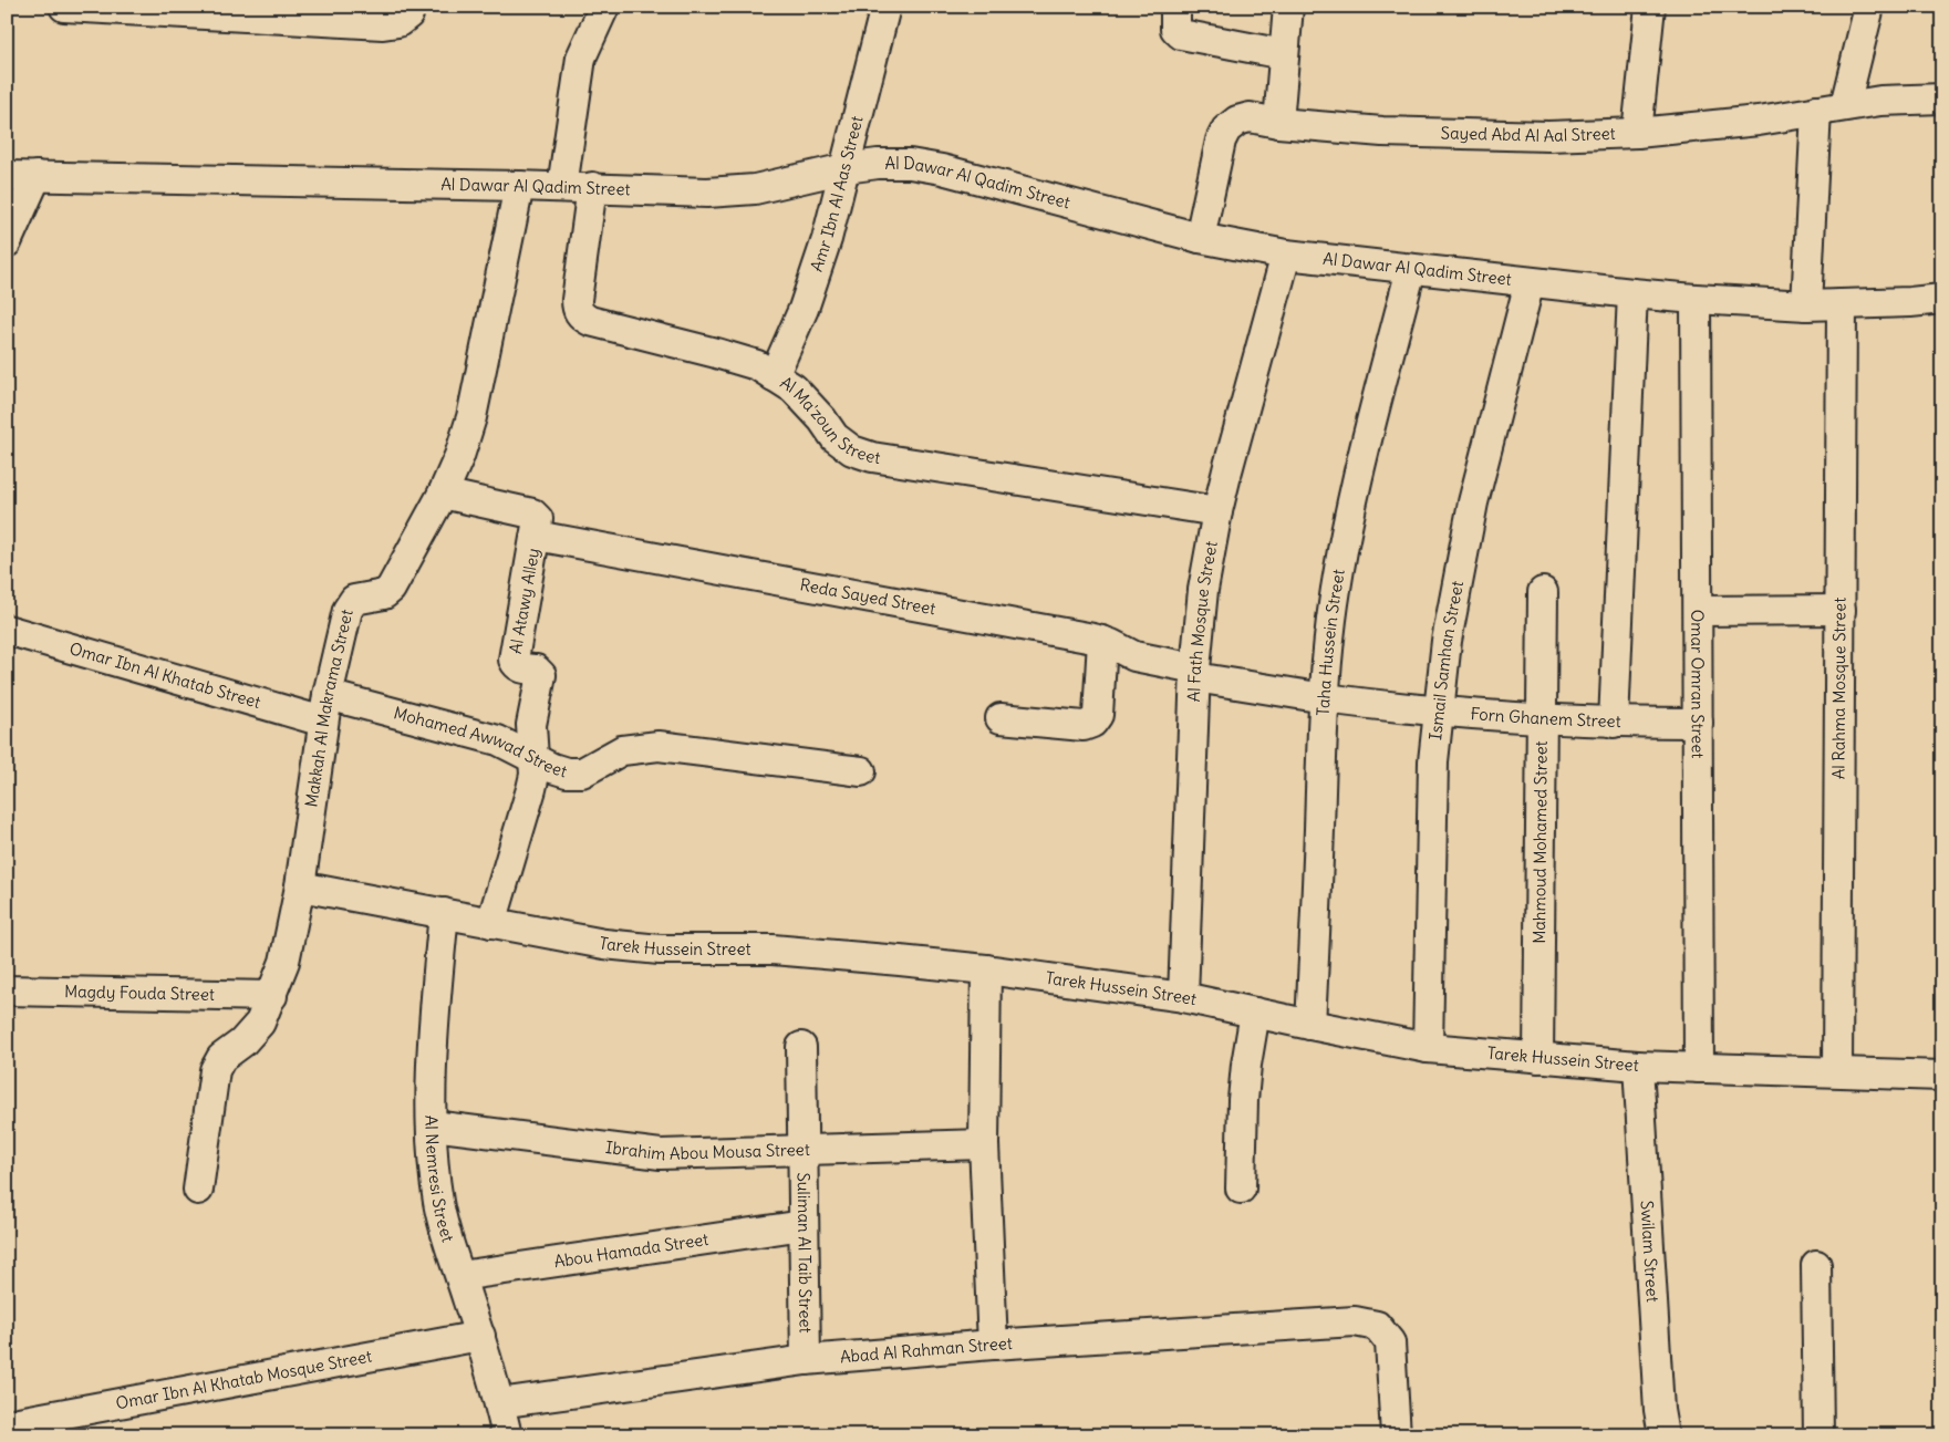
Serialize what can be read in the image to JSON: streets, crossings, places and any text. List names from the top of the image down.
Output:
{
  "streets": {
    "street": [
      "Sayed Abd Al Aal Street",
      "Al Dawar Al Qadim Street",
      "Amr Ibn Al Aas Street",
      "Al Ma'zoun Street",
      "Reda Sayed Street",
      "Al Atawy Alley",
      "Al Fath Mosque Street",
      "Taha Hussein Street",
      "Ismail Samhan Street",
      "Omar Ibn Al Khatab Street",
      "Omar Omran Street",
      "Al Rahma Mosque Street",
      "Makkah Al Makrama Street",
      "Forn Ghanem Street",
      "Mohamed Awwad Street",
      "Mahmoud Mohamed Street",
      "Tarek Hussein Street",
      "Magdy Fouda Street",
      "Ibrahim Abou Mousa Street",
      "Al Nemresi Street",
      "Abou Hamada Street",
      "Swilam Street",
      "Suliman Al Taib Street",
      "Abad Al Rahman Street",
      "Omar Ibn Al Khatab Mosque Street"
    ]
  },
  "crossings": [
    ["Sayed Abd Al Aal Street", "Al Dawar Al Qadim Street"],
    ["Al Dawar Al Qadim Street", "Amr Ibn Al Aas Street"],
    ["Al Dawar Al Qadim Street", "Al Ma'zoun Street"],
    ["Al Dawar Al Qadim Street", "Al Fath Mosque Street"],
    ["Al Dawar Al Qadim Street", "Taha Hussein Street"],
    ["Al Dawar Al Qadim Street", "Ismail Samhan Street"],
    ["Al Dawar Al Qadim Street", "Omar Omran Street"],
    ["Al Dawar Al Qadim Street", "Al Rahma Mosque Street"],
    ["Al Dawar Al Qadim Street", "Makkah Al Makrama Street"],
    ["Amr Ibn Al Aas Street", "Al Ma'zoun Street"],
    ["Al Ma'zoun Street", "Al Fath Mosque Street"],
    ["Reda Sayed Street", "Al Atawy Alley"],
    ["Reda Sayed Street", "Al Fath Mosque Street"],
    ["Reda Sayed Street", "Forn Ghanem Street"],
    ["Al Atawy Alley", "Makkah Al Makrama Street"],
    ["Al Atawy Alley", "Mohamed Awwad Street"],
    ["Al Atawy Alley", "Tarek Hussein Street"],
    ["Al Fath Mosque Street", "Forn Ghanem Street"],
    ["Al Fath Mosque Street", "Tarek Hussein Street"],
    ["Taha Hussein Street", "Forn Ghanem Street"],
    ["Taha Hussein Street", "Tarek Hussein Street"],
    ["Ismail Samhan Street", "Forn Ghanem Street"],
    ["Ismail Samhan Street", "Tarek Hussein Street"],
    ["Omar Ibn Al Khatab Street", "Makkah Al Makrama Street"],
    ["Omar Ibn Al Khatab Street", "Mohamed Awwad Street"],
    ["Omar Omran Street", "Forn Ghanem Street"],
    ["Omar Omran Street", "Tarek Hussein Street"],
    ["Al Rahma Mosque Street", "Tarek Hussein Street"],
    ["Makkah Al Makrama Street", "Mohamed Awwad Street"],
    ["Makkah Al Makrama Street", "Tarek Hussein Street"],
    ["Makkah Al Makrama Street", "Magdy Fouda Street"],
    ["Forn Ghanem Street", "Mahmoud Mohamed Street"],
    ["Mahmoud Mohamed Street", "Tarek Hussein Street"],
    ["Tarek Hussein Street", "Al Nemresi Street"],
    ["Tarek Hussein Street", "Swilam Street"],
    ["Ibrahim Abou Mousa Street", "Al Nemresi Street"],
    ["Ibrahim Abou Mousa Street", "Suliman Al Taib Street"],
    ["Al Nemresi Street", "Abou Hamada Street"],
    ["Al Nemresi Street", "Abad Al Rahman Street"],
    ["Al Nemresi Street", "Omar Ibn Al Khatab Mosque Street"],
    ["Abou Hamada Street", "Suliman Al Taib Street"],
    ["Suliman Al Taib Street", "Abad Al Rahman Street"]
  ]
}
